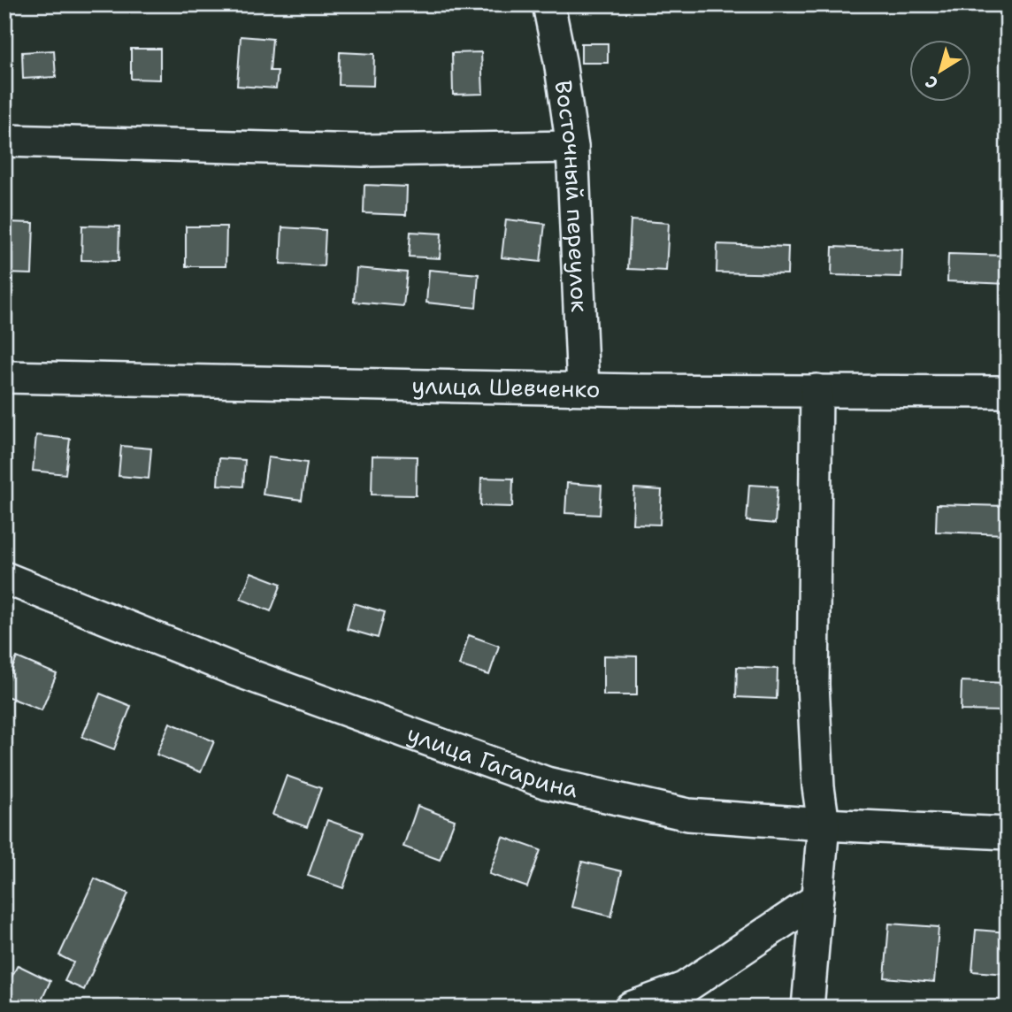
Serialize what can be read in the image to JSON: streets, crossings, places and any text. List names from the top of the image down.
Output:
{
  "streets": {
    "street": ["Восточный переулок", "улица Шевченко", "улица Гагарина"]
  },
  "crossings": [
    ["Восточный переулок", "улица Шевченко"]
  ],
  "north": "bottom left"
}
